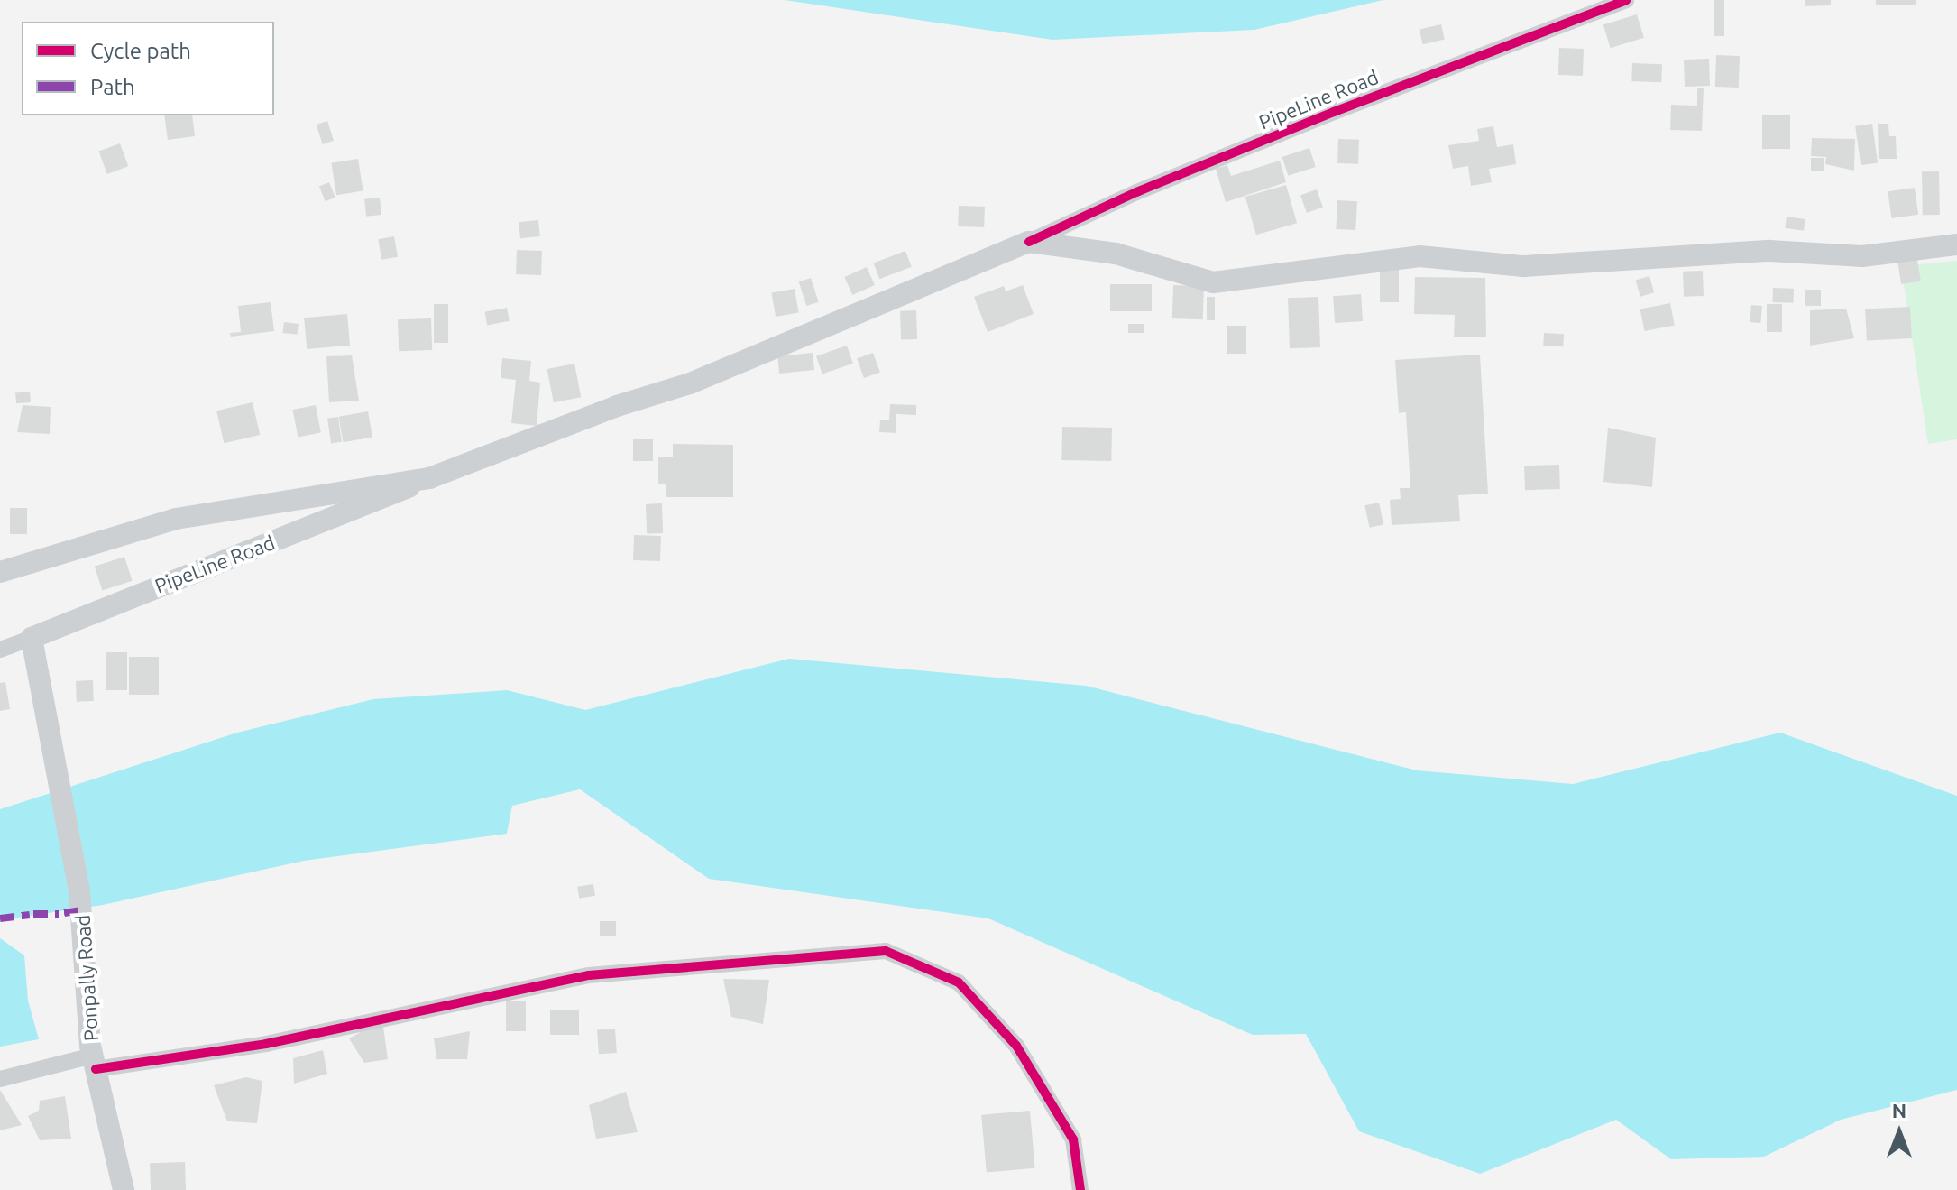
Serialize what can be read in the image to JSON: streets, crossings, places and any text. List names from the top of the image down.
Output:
{
  "streets": {
    "main road": ["PipeLine Road", "Ponpally Road"]
  },
  "crossings": [
    ["PipeLine Road", "Ponpally Road"]
  ],
  "legend": ["Cycle path", "Path"],
  "north": "top"
}
